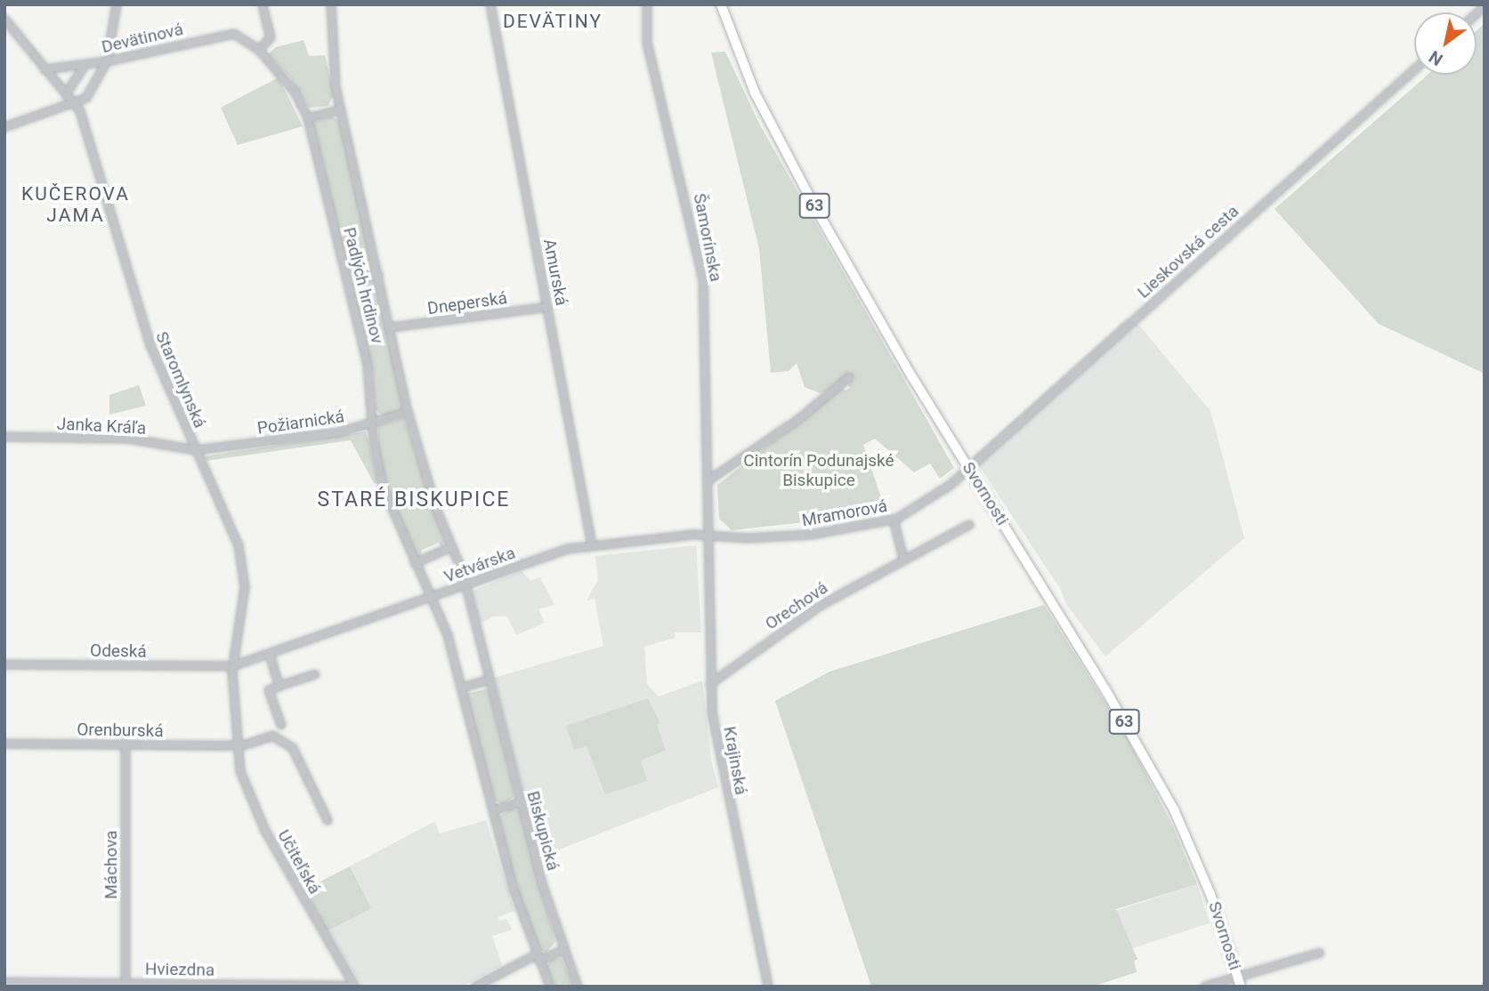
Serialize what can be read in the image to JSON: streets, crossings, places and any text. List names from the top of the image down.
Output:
{
  "streets": {
    "main road": ["63", "Svornosti"],
    "street": [
      "Devätinová",
      "Šamorínska",
      "Lieskovská cesta",
      "Amurská",
      "Padlých hrdinov",
      "Dneperská",
      "Staromlynská",
      "Požiarnická",
      "Janka Kráľa",
      "Mramorová",
      "Vetvárska",
      "Orechová",
      "Odeská",
      "Orenburská",
      "Krajinská",
      "Biskupická",
      "Učiteľská",
      "Máchova",
      "Hviezdna"
    ]
  },
  "crossings": [
    ["Devätinová", "Padlých hrdinov"],
    ["Šamorínska", "Mramorová"],
    ["Šamorínska", "Vetvárska"],
    ["Šamorínska", "Krajinská"],
    ["Lieskovská cesta", "Svornosti"],
    ["Lieskovská cesta", "Mramorová"],
    ["Amurská", "Dneperská"],
    ["Amurská", "Vetvárska"],
    ["Padlých hrdinov", "Dneperská"],
    ["Padlých hrdinov", "Požiarnická"],
    ["Padlých hrdinov", "Vetvárska"],
    ["Padlých hrdinov", "Biskupická"],
    ["Staromlynská", "Požiarnická"],
    ["Staromlynská", "Janka Kráľa"],
    ["Staromlynská", "Vetvárska"],
    ["Staromlynská", "Odeská"],
    ["Staromlynská", "Učiteľská"],
    ["Požiarnická", "Janka Kráľa"],
    ["Svornosti", "Mramorová"],
    ["Mramorová", "Vetvárska"],
    ["Mramorová", "Krajinská"],
    ["Vetvárska", "Odeská"],
    ["Vetvárska", "Krajinská"],
    ["Vetvárska", "Biskupická"],
    ["Vetvárska", "Učiteľská"],
    ["Orechová", "Krajinská"],
    ["Odeská", "Učiteľská"],
    ["Orenburská", "Učiteľská"],
    ["Orenburská", "Máchova"],
    ["Učiteľská", "Hviezdna"],
    ["Máchova", "Hviezdna"]
  ],
  "districts": ["DEVÄTINY", "KUČEROVA JAMA", "STARÉ BISKUPICE"],
  "parks": ["Cintorín Podunajské Biskupice"],
  "north": "bottom left"
}
